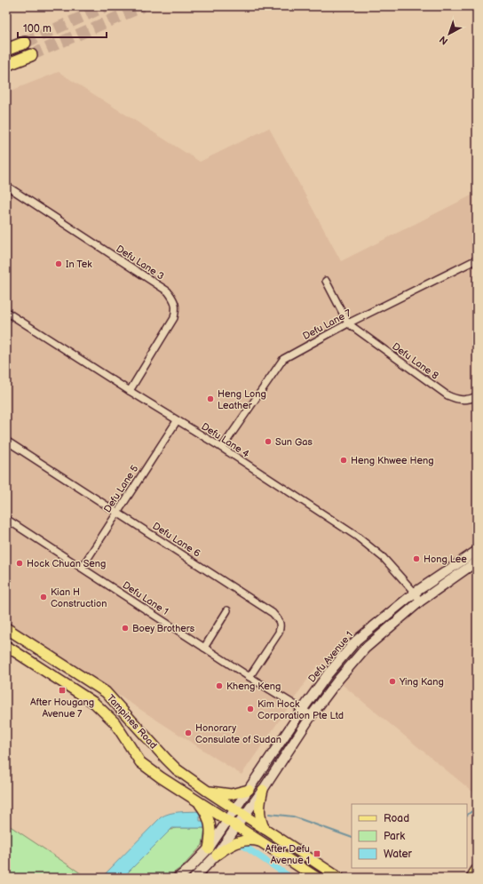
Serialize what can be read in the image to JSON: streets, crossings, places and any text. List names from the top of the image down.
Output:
{
  "streets": {
    "main road": ["Defu Avenue 1", "Tampines Road"],
    "street": [
      "Defu Lane 3",
      "Defu Lane 7",
      "Defu Lane 8",
      "Defu Lane 4",
      "Defu Lane 5",
      "Defu Lane 6",
      "Defu Lane 1"
    ]
  },
  "crossings": [
    ["Defu Lane 3", "Defu Lane 4"],
    ["Defu Lane 7", "Defu Lane 8"],
    ["Defu Lane 7", "Defu Lane 4"],
    ["Defu Lane 4", "Defu Lane 5"],
    ["Defu Lane 4", "Defu Avenue 1"],
    ["Defu Lane 5", "Defu Lane 6"],
    ["Defu Lane 5", "Defu Lane 1"],
    ["Defu Lane 6", "Defu Lane 1"],
    ["Defu Lane 1", "Defu Avenue 1"],
    ["Defu Avenue 1", "Tampines Road"]
  ],
  "places": {
    "other": [
      "In Tek",
      "Heng Long Leather",
      "Sun Gas",
      "Heng Khwee Heng",
      "Hong Lee",
      "Hock Chuan Seng",
      "Kian H Construction",
      "Boey Brothers",
      "Ying Kang",
      "Kheng Keng",
      "Kim Hock Corporation Pte Ltd",
      "Honorary Consulate of Sudan"
    ],
    "transit": ["After Hougang Avenue 7", "After Defu Avenue 1"]
  },
  "legend": ["Road", "Park", "Water"],
  "scale_bar": "100 m",
  "north": "bottom left"
}
